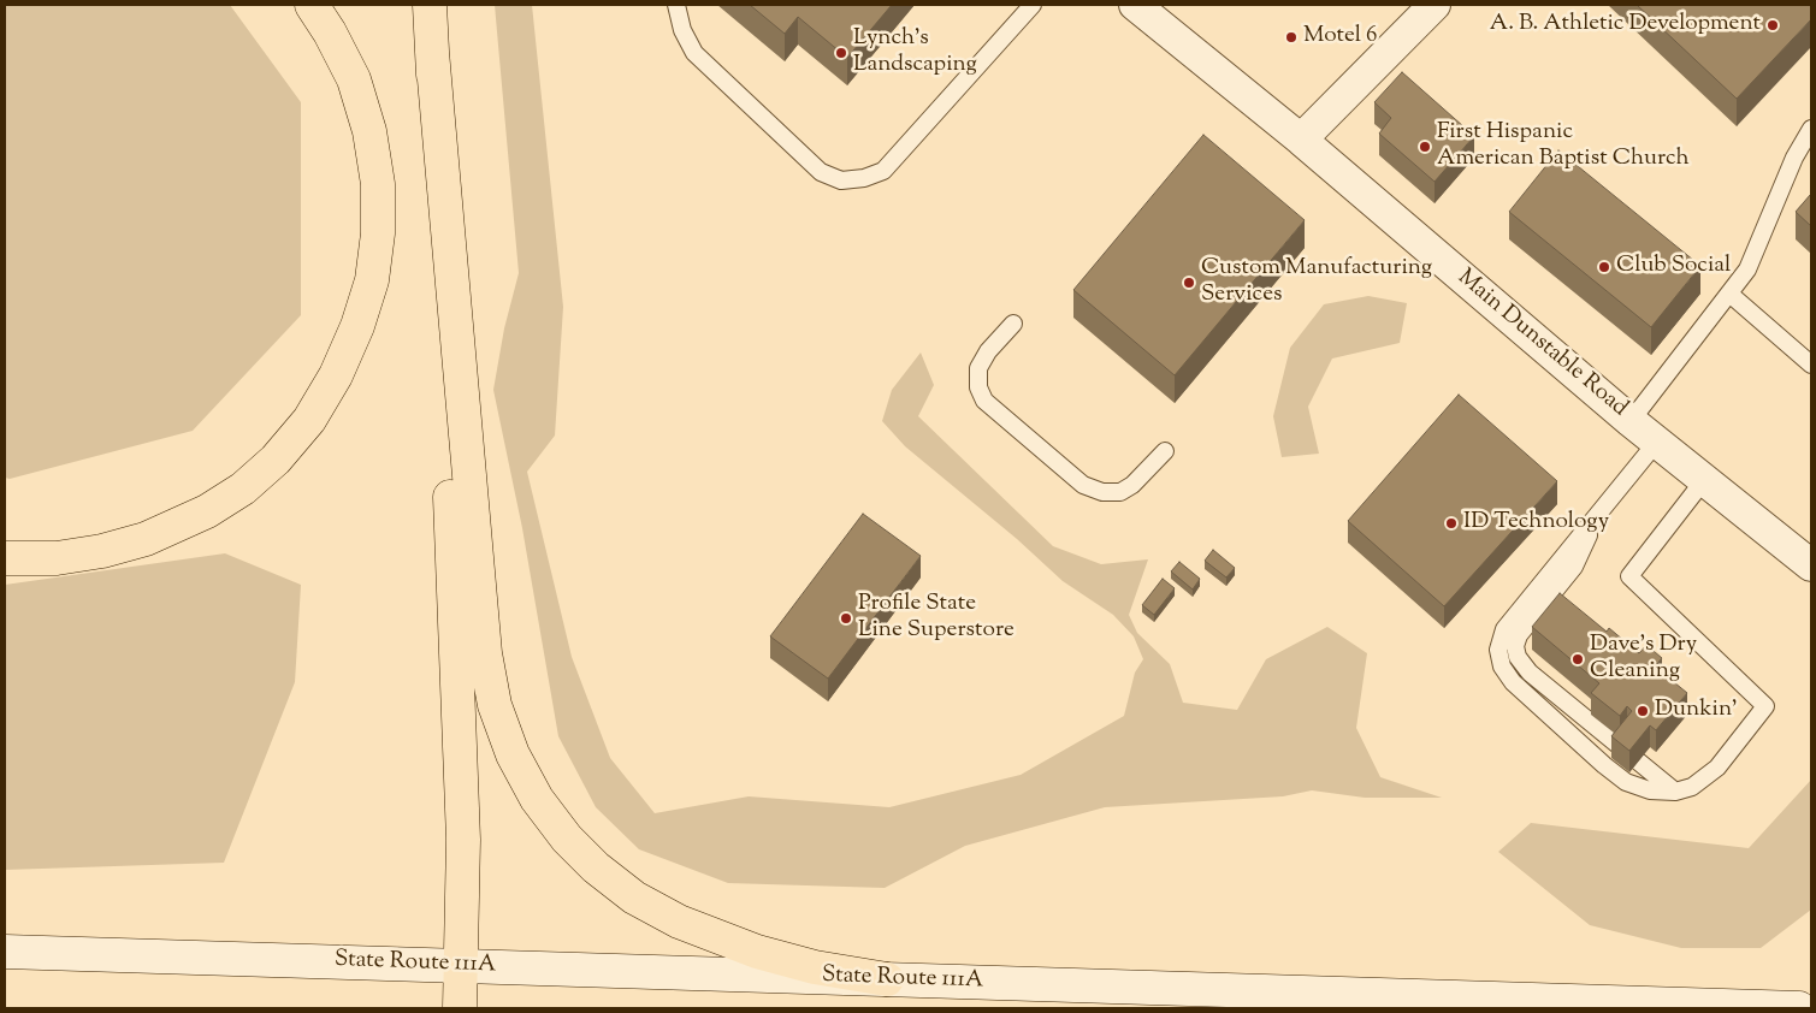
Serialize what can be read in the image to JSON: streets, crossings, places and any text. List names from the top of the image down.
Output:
{
  "streets": {
    "main road": ["State Route 111A"],
    "street": ["Main Dunstable Road"]
  },
  "places": [
    "A. B. Athletic Development",
    "Motel 6",
    "Lynch's Landscaping",
    "First Hispanic American Baptist Church",
    "Club Social",
    "Custom Manufacturing Services",
    "ID Technology",
    "Profile State Line Superstore",
    "Dave's Dry Cleaning",
    "Dunkin'"
  ]
}
